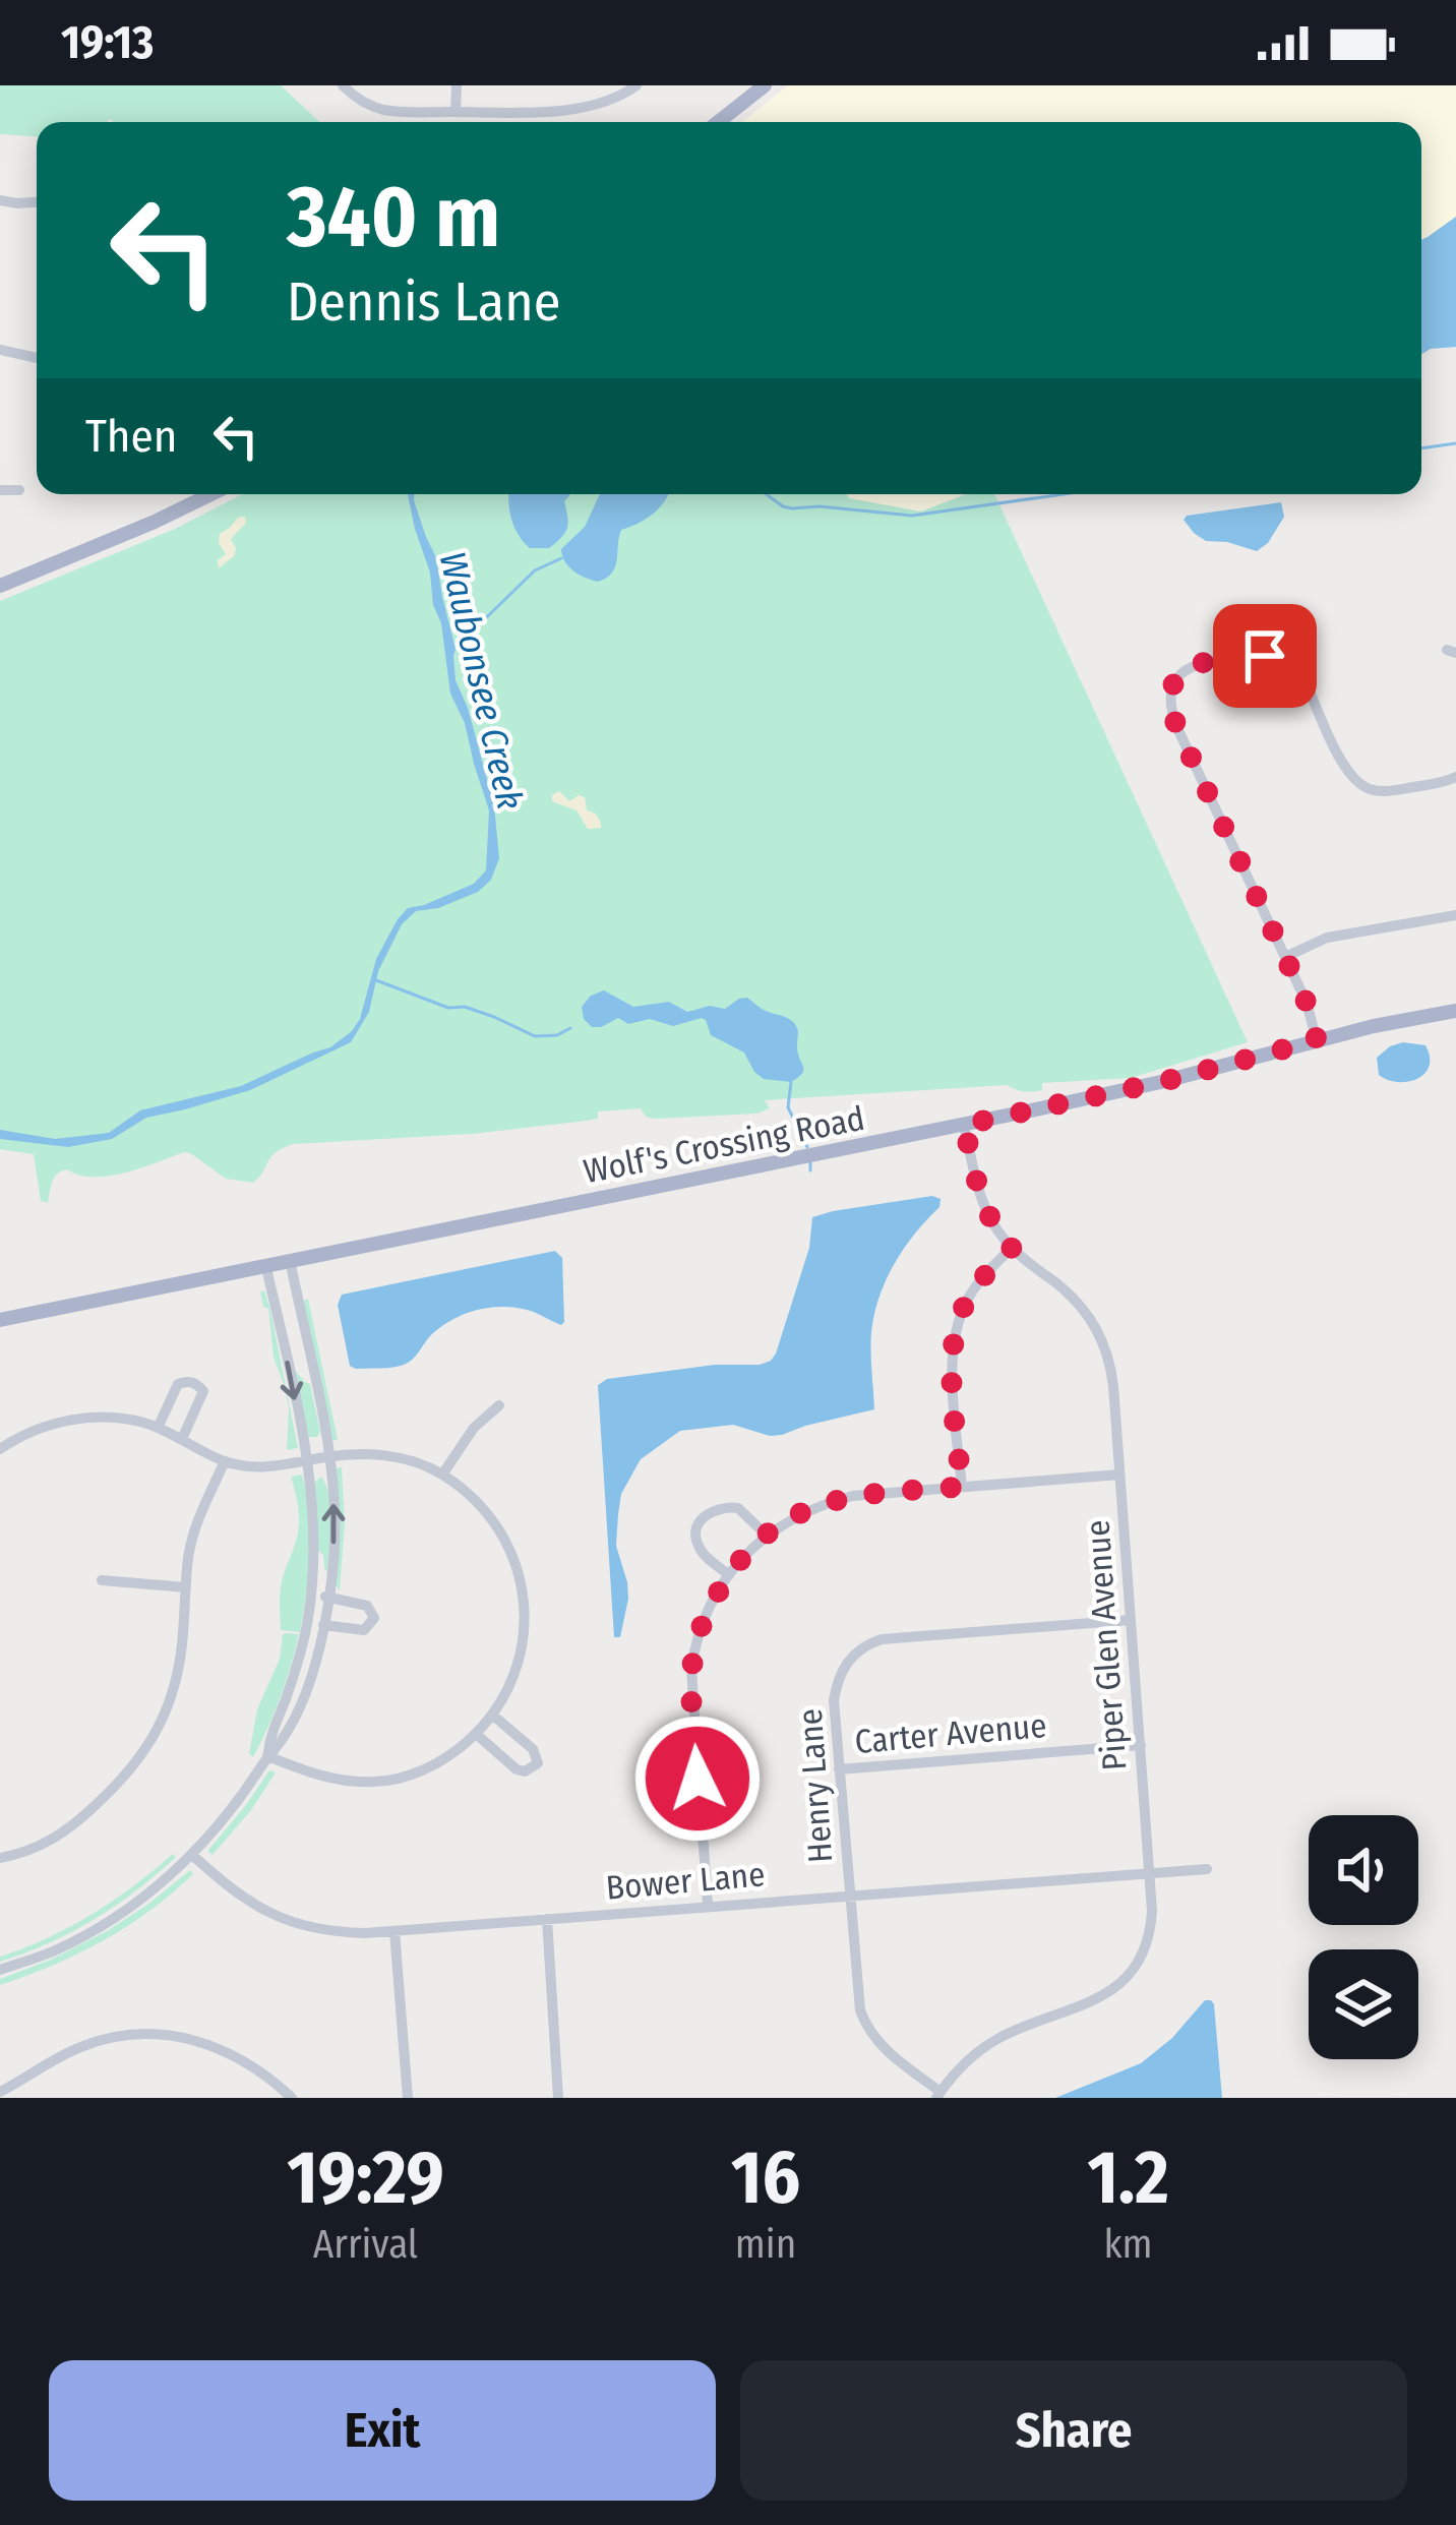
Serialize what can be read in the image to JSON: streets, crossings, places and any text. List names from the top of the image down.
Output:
{
  "streets": {
    "main road": ["Wolf's Crossing Road"],
    "street": [
      "Piper Glen Avenue",
      "Carter Avenue",
      "Henry Lane",
      "Bower Lane"
    ]
  },
  "crossings": [
    ["Wolf's Crossing Road", "Piper Glen Avenue"],
    ["Piper Glen Avenue", "Carter Avenue"],
    ["Piper Glen Avenue", "Henry Lane"],
    ["Piper Glen Avenue", "Bower Lane"],
    ["Carter Avenue", "Henry Lane"],
    ["Henry Lane", "Bower Lane"]
  ],
  "water": ["Waubonsee Creek"],
  "page": {
    "status": "19:13",
    "turn": ["340 m", "Dennis Lane"],
    "then": "Then",
    "eta": [
      "19:29",
      "Arrival",
      "16",
      "min",
      "1.2",
      "km"
    ],
    "buttons": ["Exit", "Share"]
  }
}
